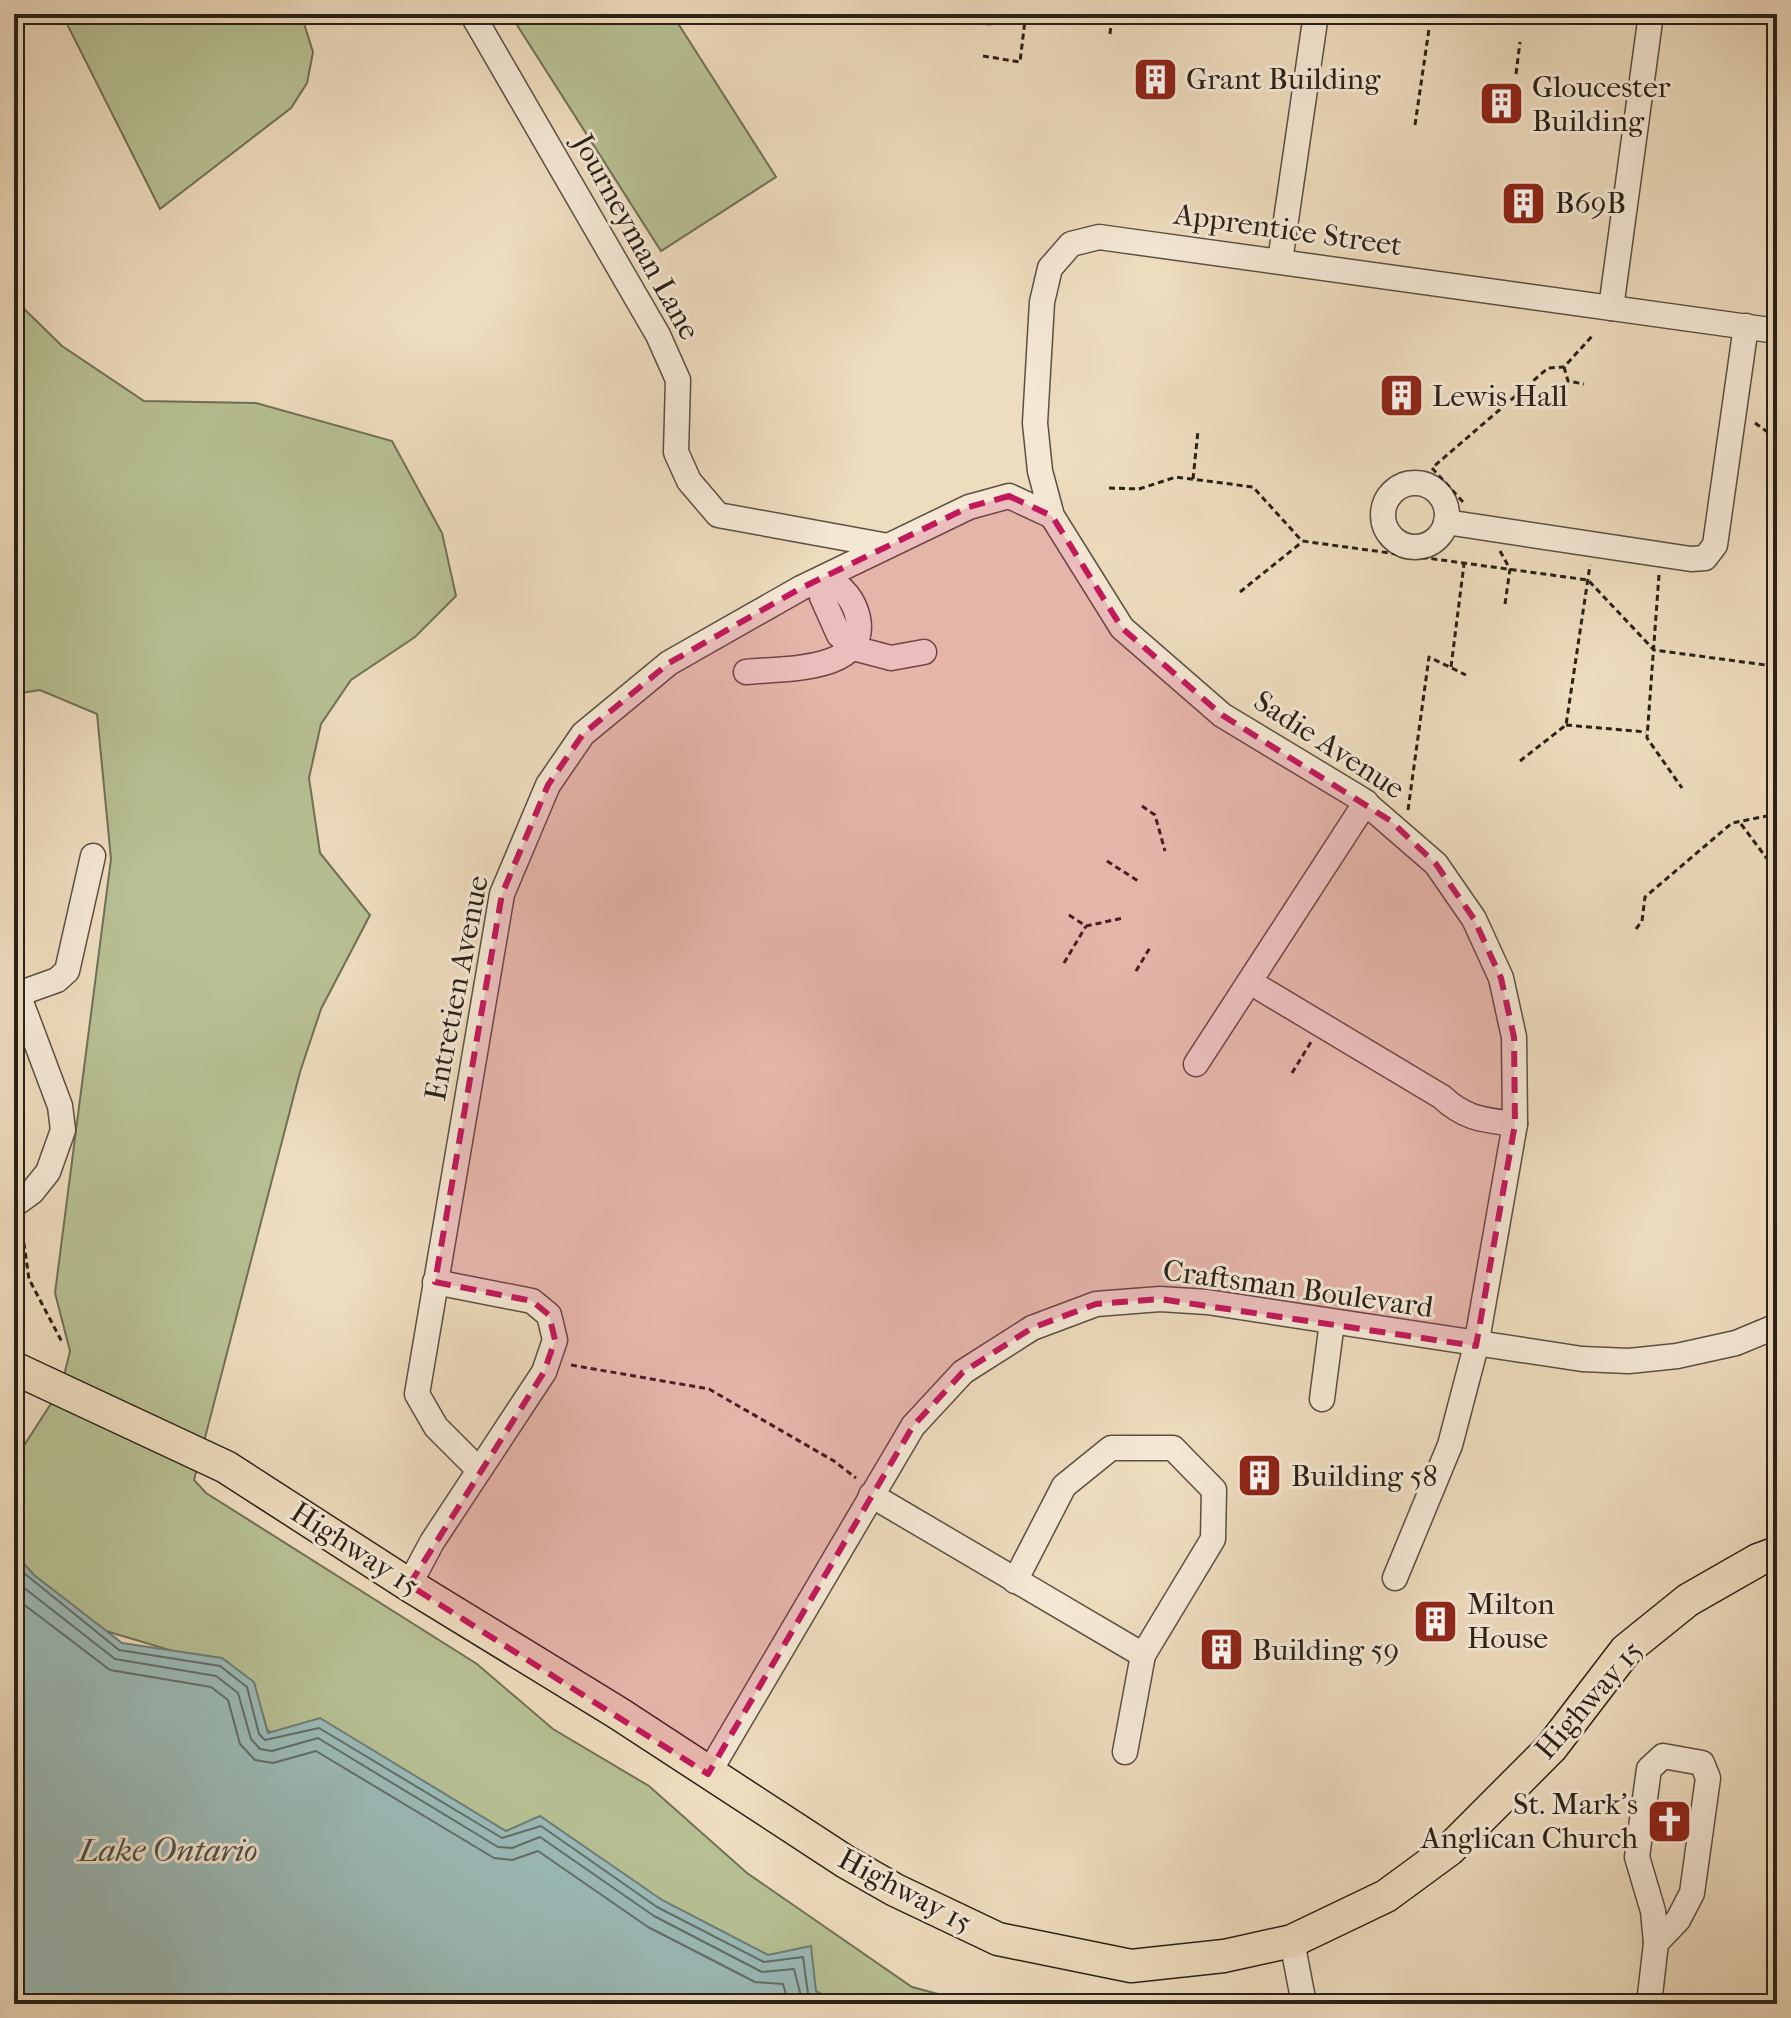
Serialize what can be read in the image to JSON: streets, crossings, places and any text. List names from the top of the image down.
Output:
{
  "streets": {
    "main road": ["Highway 15"],
    "street": [
      "Apprentice Street",
      "Journeyman Lane",
      "Sadie Avenue",
      "Entretien Avenue",
      "Craftsman Boulevard"
    ]
  },
  "crossings": [
    ["Apprentice Street", "Sadie Avenue"],
    ["Journeyman Lane", "Entretien Avenue"],
    ["Sadie Avenue", "Craftsman Boulevard"],
    ["Craftsman Boulevard", "Highway 15"]
  ],
  "water": ["Lake Ontario"],
  "places": {
    "building": [
      "Grant Building",
      "Gloucester Building",
      "B69B",
      "Lewis Hall",
      "Building 58",
      "Milton House",
      "Building 59"
    ],
    "church": ["St. Mark's Anglican Church"]
  }
}
